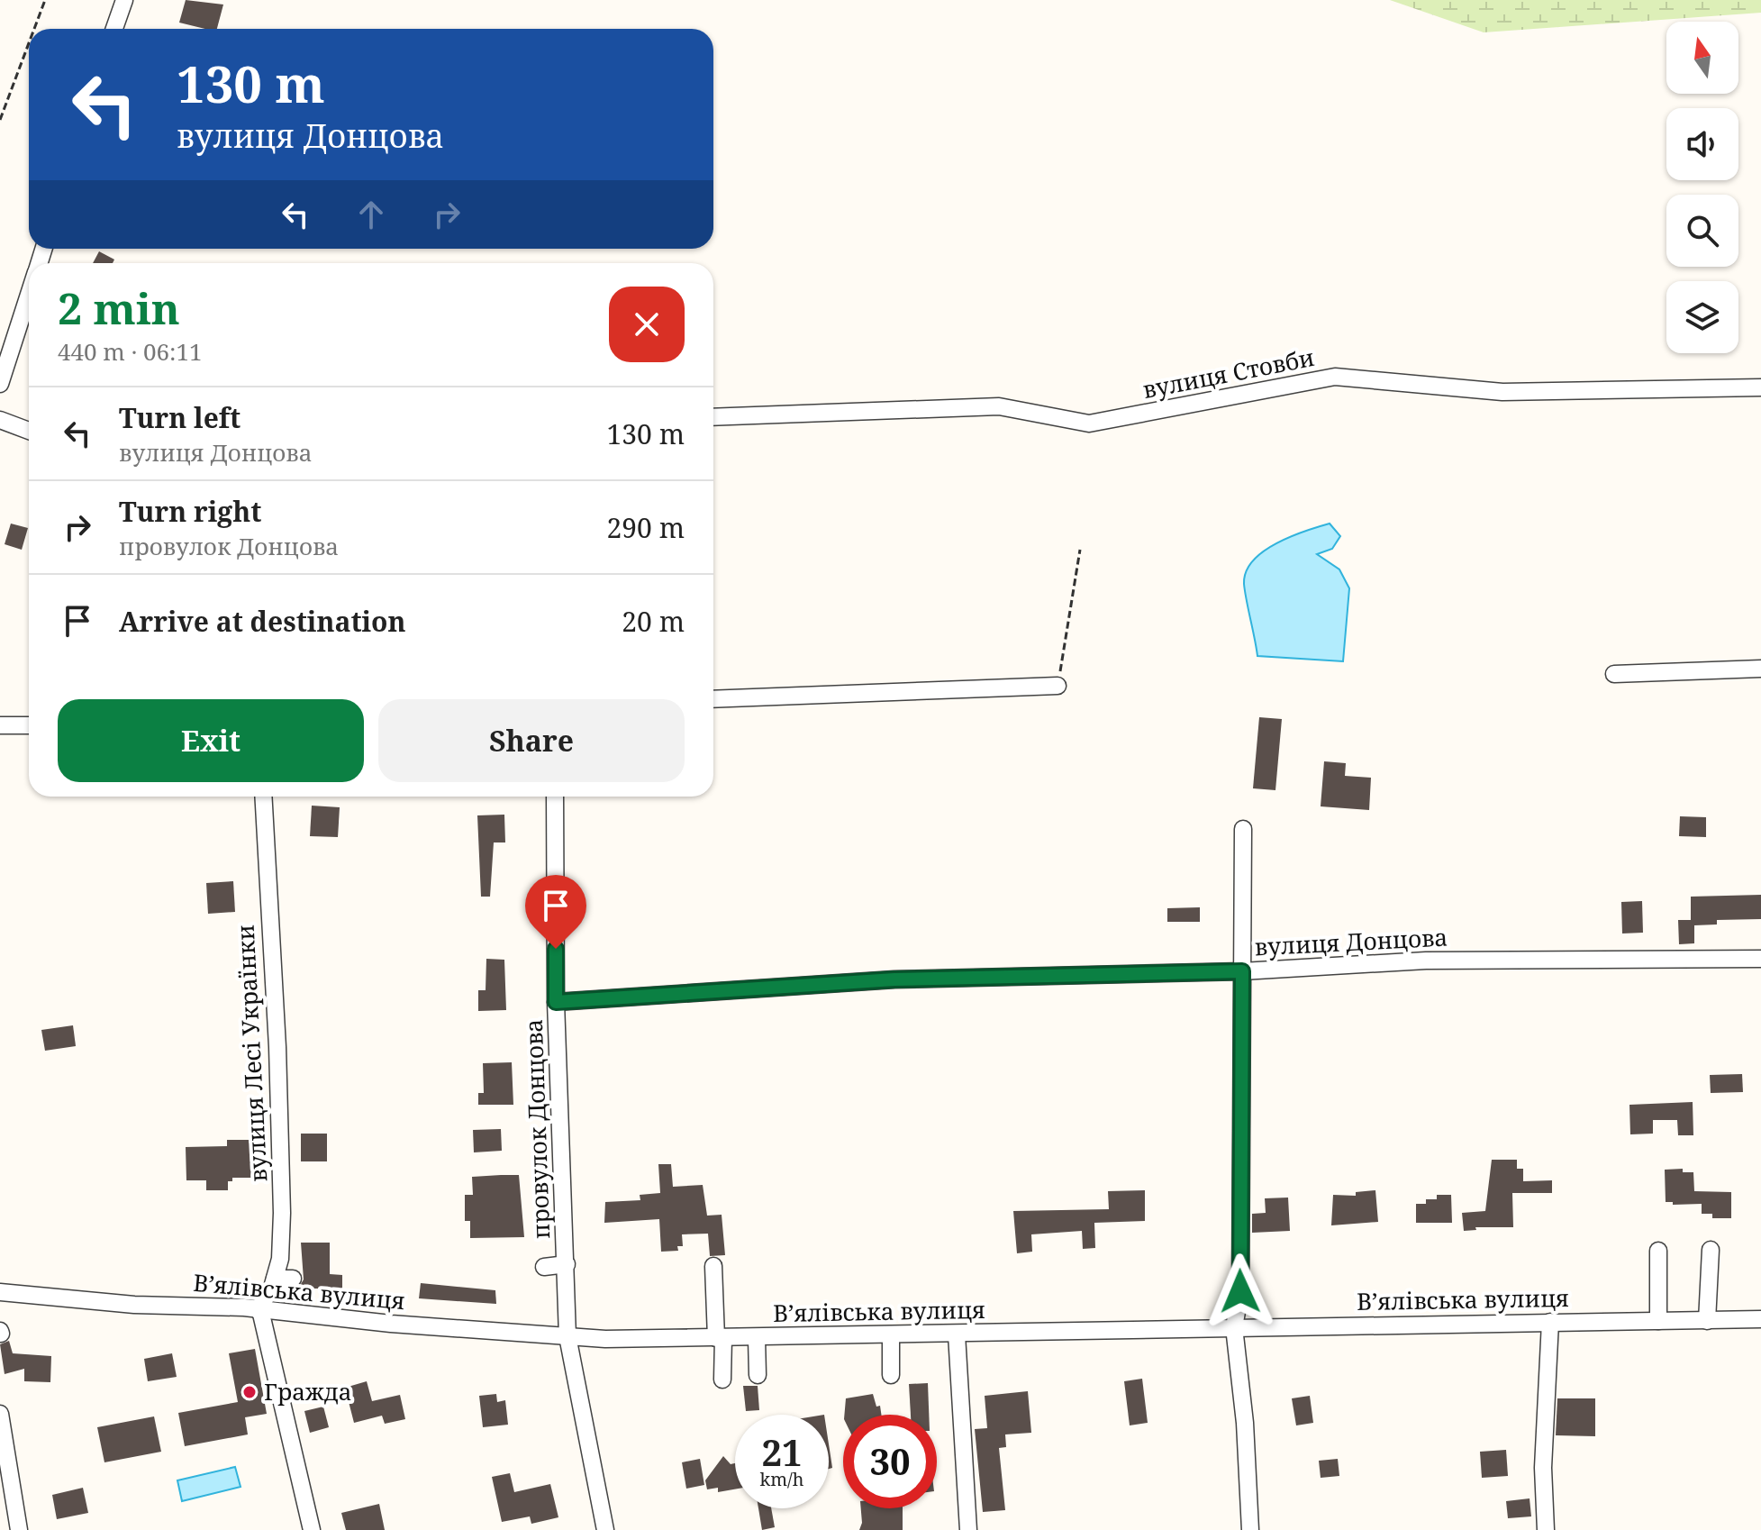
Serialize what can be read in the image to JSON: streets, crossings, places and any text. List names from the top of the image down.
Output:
{
  "streets": {
    "street": [
      "вулиця Стовби",
      "вулиця Донцова",
      "вулиця Лесі Українки",
      "провулок Донцова",
      "В’ялівська вулиця"
    ]
  },
  "crossings": [
    ["вулиця Донцова", "провулок Донцова"],
    ["вулиця Лесі Українки", "В’ялівська вулиця"],
    ["провулок Донцова", "В’ялівська вулиця"]
  ],
  "places": ["Гражда"],
  "north": "top",
  "page": {
    "turn": ["130 m", "вулиця Донцова"],
    "heading": ["2 min", "440 m · 06:11"],
    "list": [
      {
        "name": "Turn left",
        "note": "вулиця Донцова",
        "value": "130 m"
      },
      {
        "name": "Turn right",
        "note": "провулок Донцова",
        "value": "290 m"
      },
      {
        "name": "Arrive at destination",
        "value": "20 m"
      }
    ],
    "buttons": ["Exit", "Share"],
    "speed": "21 km/h",
    "limit": "30"
  }
}
